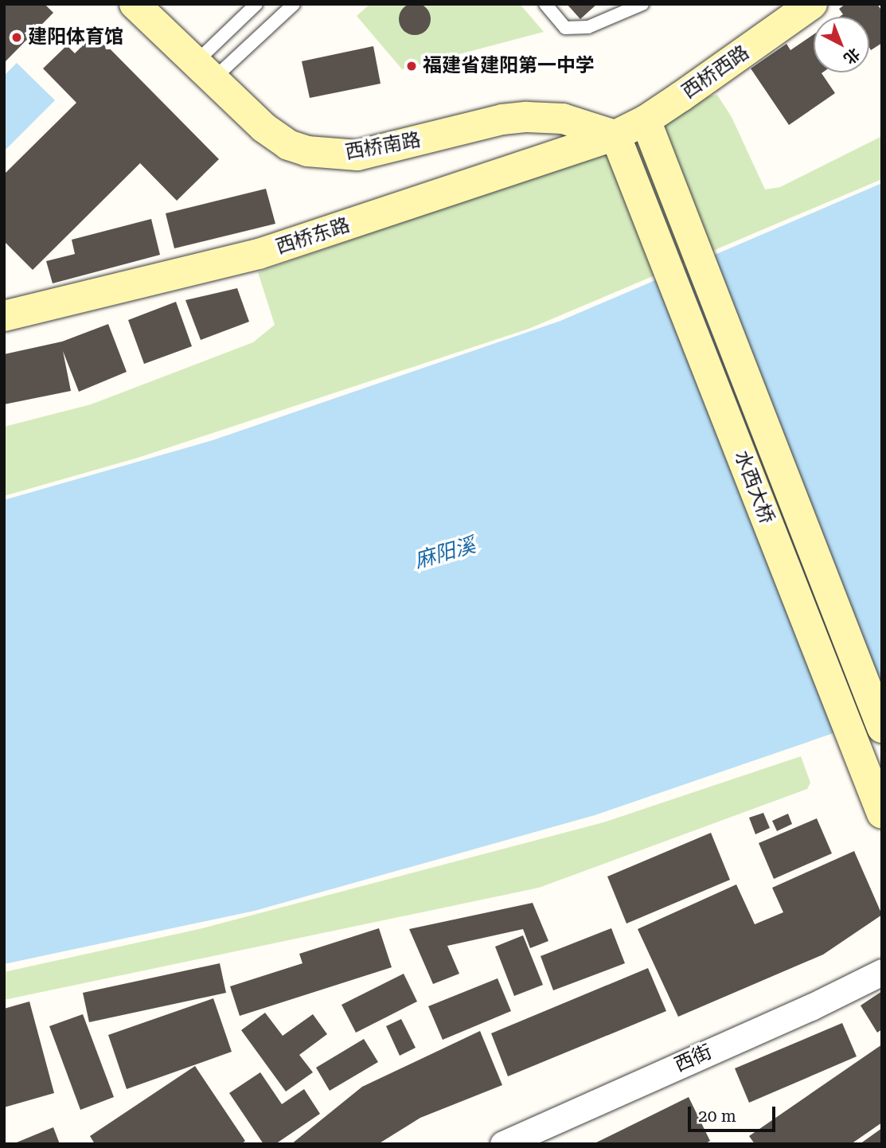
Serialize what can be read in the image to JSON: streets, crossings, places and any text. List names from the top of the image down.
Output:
{
  "streets": {
    "main road": [
      "西桥西路",
      "西桥南路",
      "西桥东路",
      "水西大桥"
    ],
    "street": ["西街"]
  },
  "crossings": [
    ["西桥西路", "西桥南路"],
    ["西桥西路", "西桥东路"],
    ["西桥西路", "水西大桥"],
    ["西桥南路", "西桥东路"],
    ["西桥南路", "水西大桥"],
    ["西桥东路", "水西大桥"]
  ],
  "water": ["麻阳溪"],
  "places": ["建阳体育馆", "福建省建阳第一中学"],
  "scale_bar": "20 m",
  "north": "bottom right"
}
